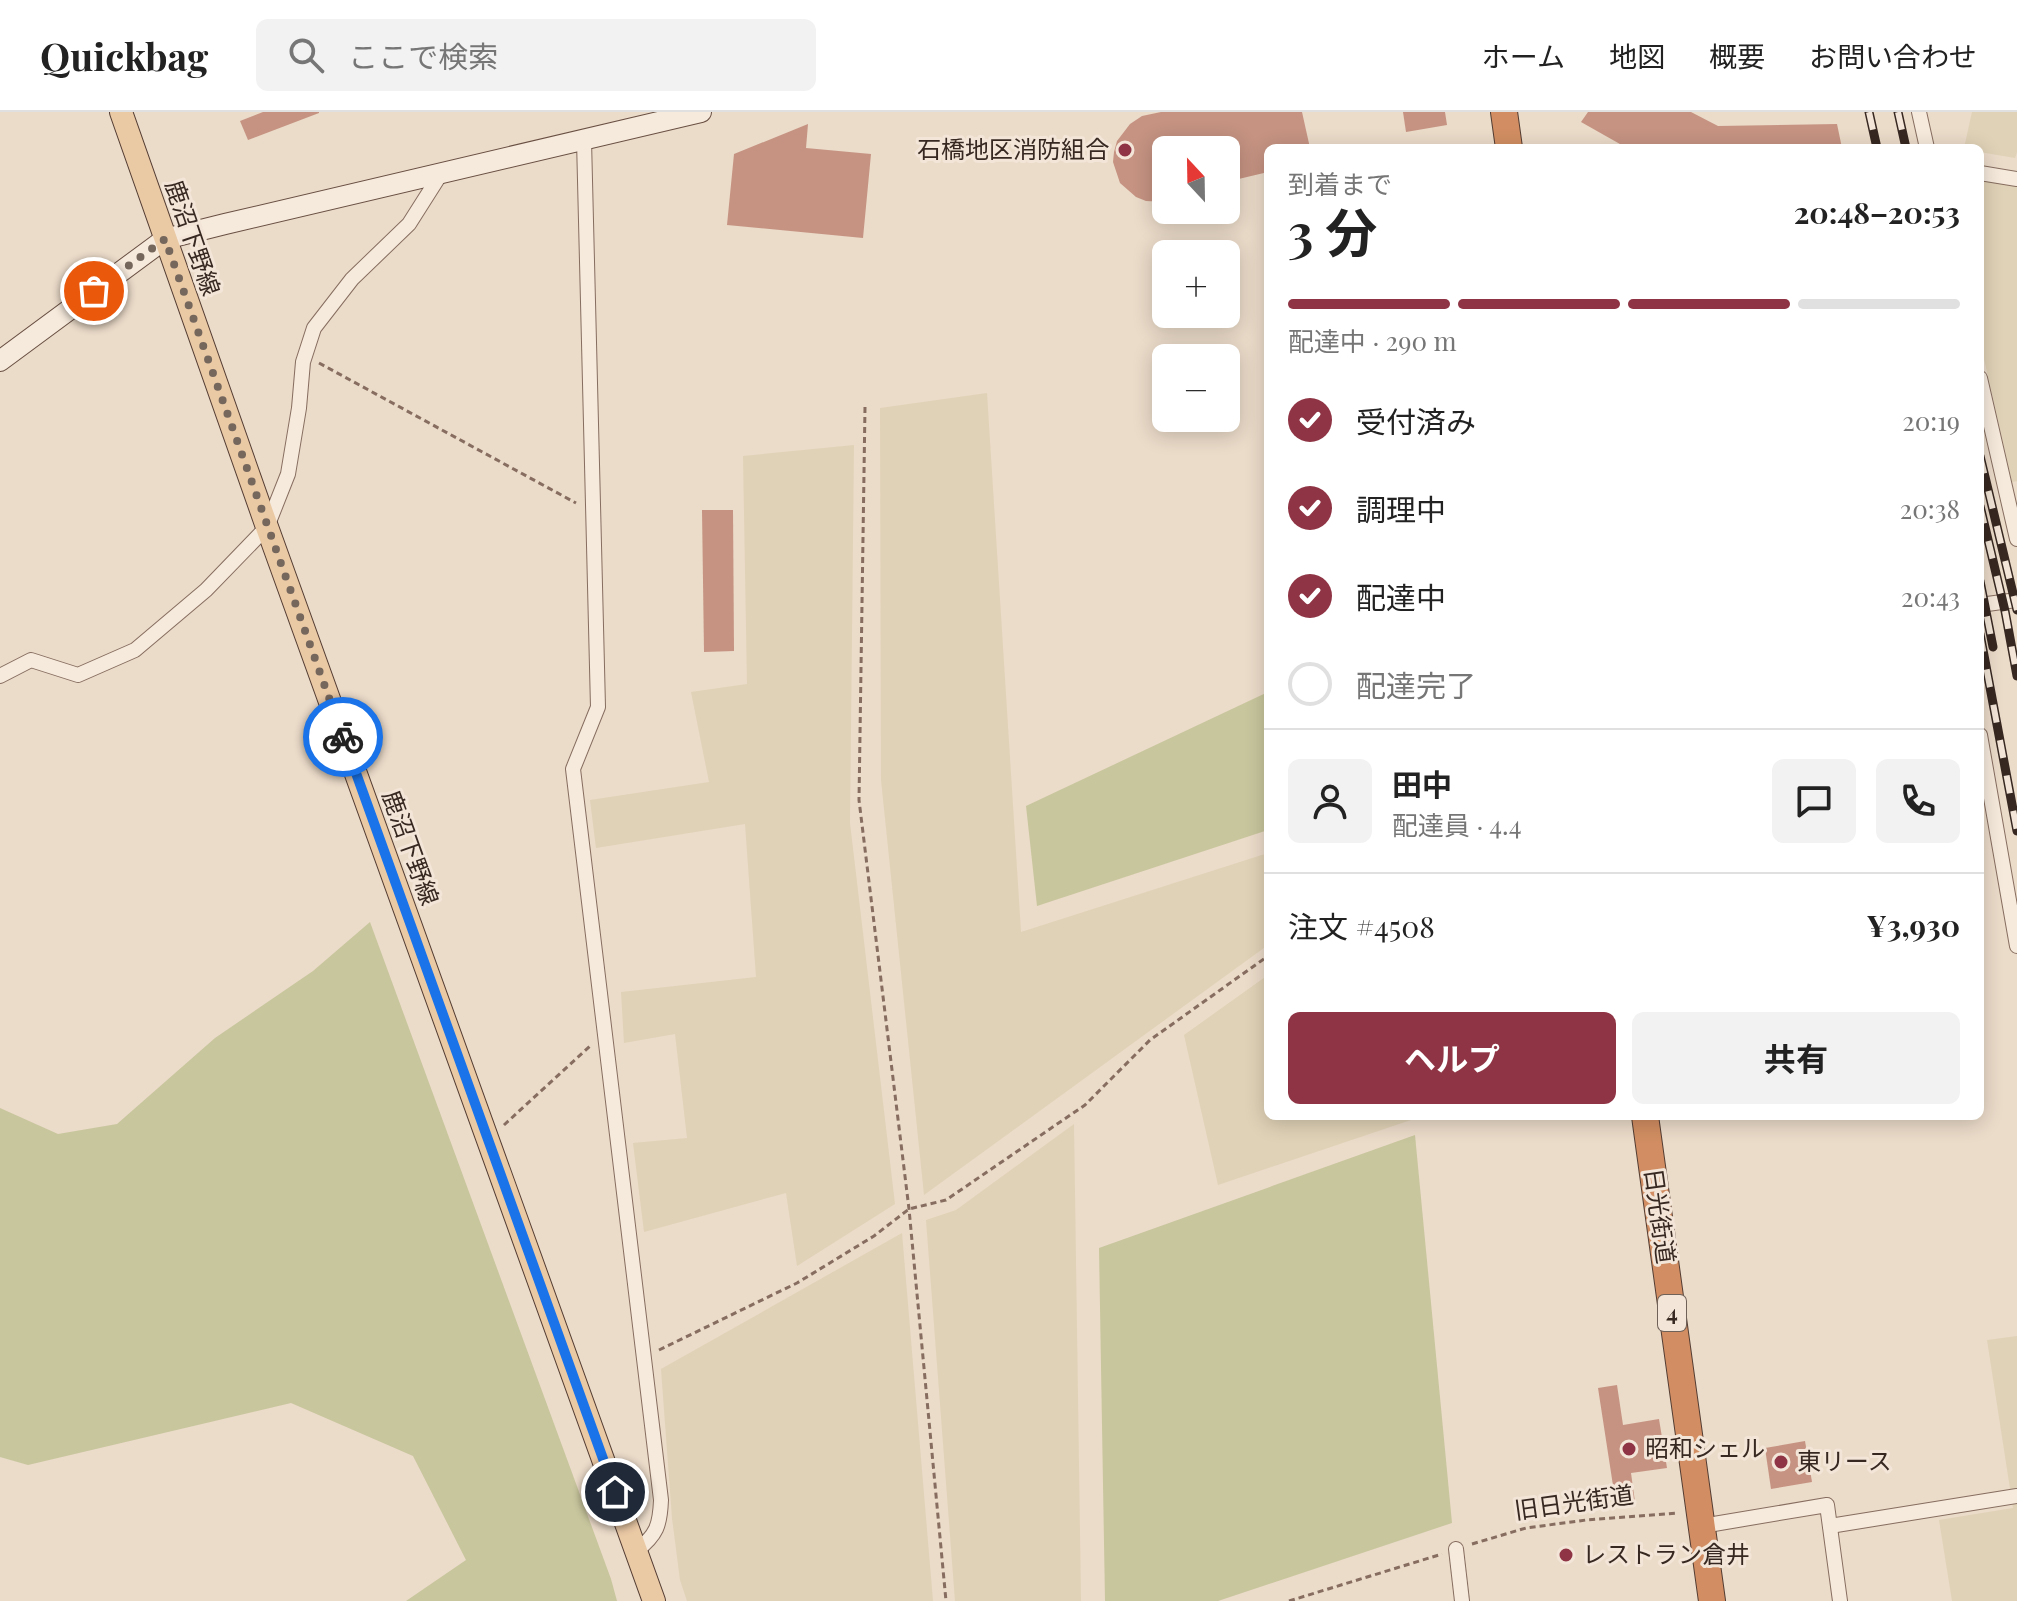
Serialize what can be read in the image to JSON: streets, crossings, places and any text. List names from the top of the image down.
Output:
{
  "streets": {
    "highway": ["日光街道", "4"],
    "main road": ["鹿沼下野線"],
    "path": ["旧日光街道"]
  },
  "crossings": [
    ["日光街道", "旧日光街道"]
  ],
  "places": [
    "石橋地区消防組合",
    "昭和シェル",
    "東リース",
    "レストラン倉井"
  ],
  "north": "top",
  "page": {
    "header": "Quickbag",
    "search": "ここで検索",
    "nav": [
      "ホーム",
      "地図",
      "概要",
      "お問い合わせ"
    ],
    "map_buttons": ["+", "−"],
    "heading": ["3 分", "到着まで", "20:48–20:53"],
    "panel": [
      "田中",
      "配達員 · 4.4",
      "注文 #4508",
      "¥3,930"
    ],
    "bar": "配達中 · 290 m",
    "list": [
      ["受付済み", "20:19"],
      ["調理中", "20:38"],
      ["配達中", "20:43"],
      "配達完了"
    ],
    "buttons": ["ヘルプ", "共有"]
  }
}
